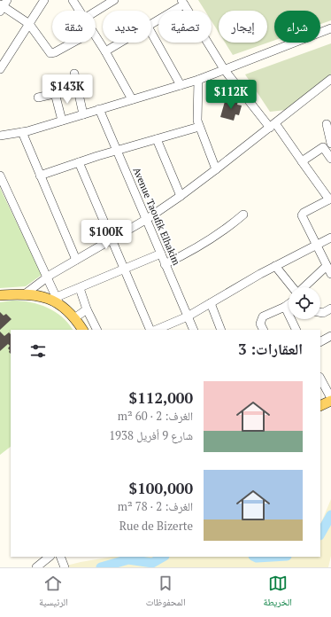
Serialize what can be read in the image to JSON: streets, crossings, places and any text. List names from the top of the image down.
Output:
{
  "streets": {
    "street": ["Avenue Taoufik Elhakim"]
  },
  "page": {
    "chip": [
      "شراء",
      "إيجار",
      "تصفية",
      "جديد",
      "شقة"
    ],
    "price": ["$143K", "$112K", "$100K"],
    "heading": "العقارات: 3",
    "list": [
      {
        "name": "$112,000",
        "note": "الغرف: 2 · 60 m² · شارع 9 أفريل 1938"
      },
      {
        "name": "$100,000",
        "note": "الغرف: 2 · 78 m² · Rue de Bizerte"
      }
    ],
    "tabs": ["الخريطة", "المحفوظات", "الرئيسية"]
  }
}
